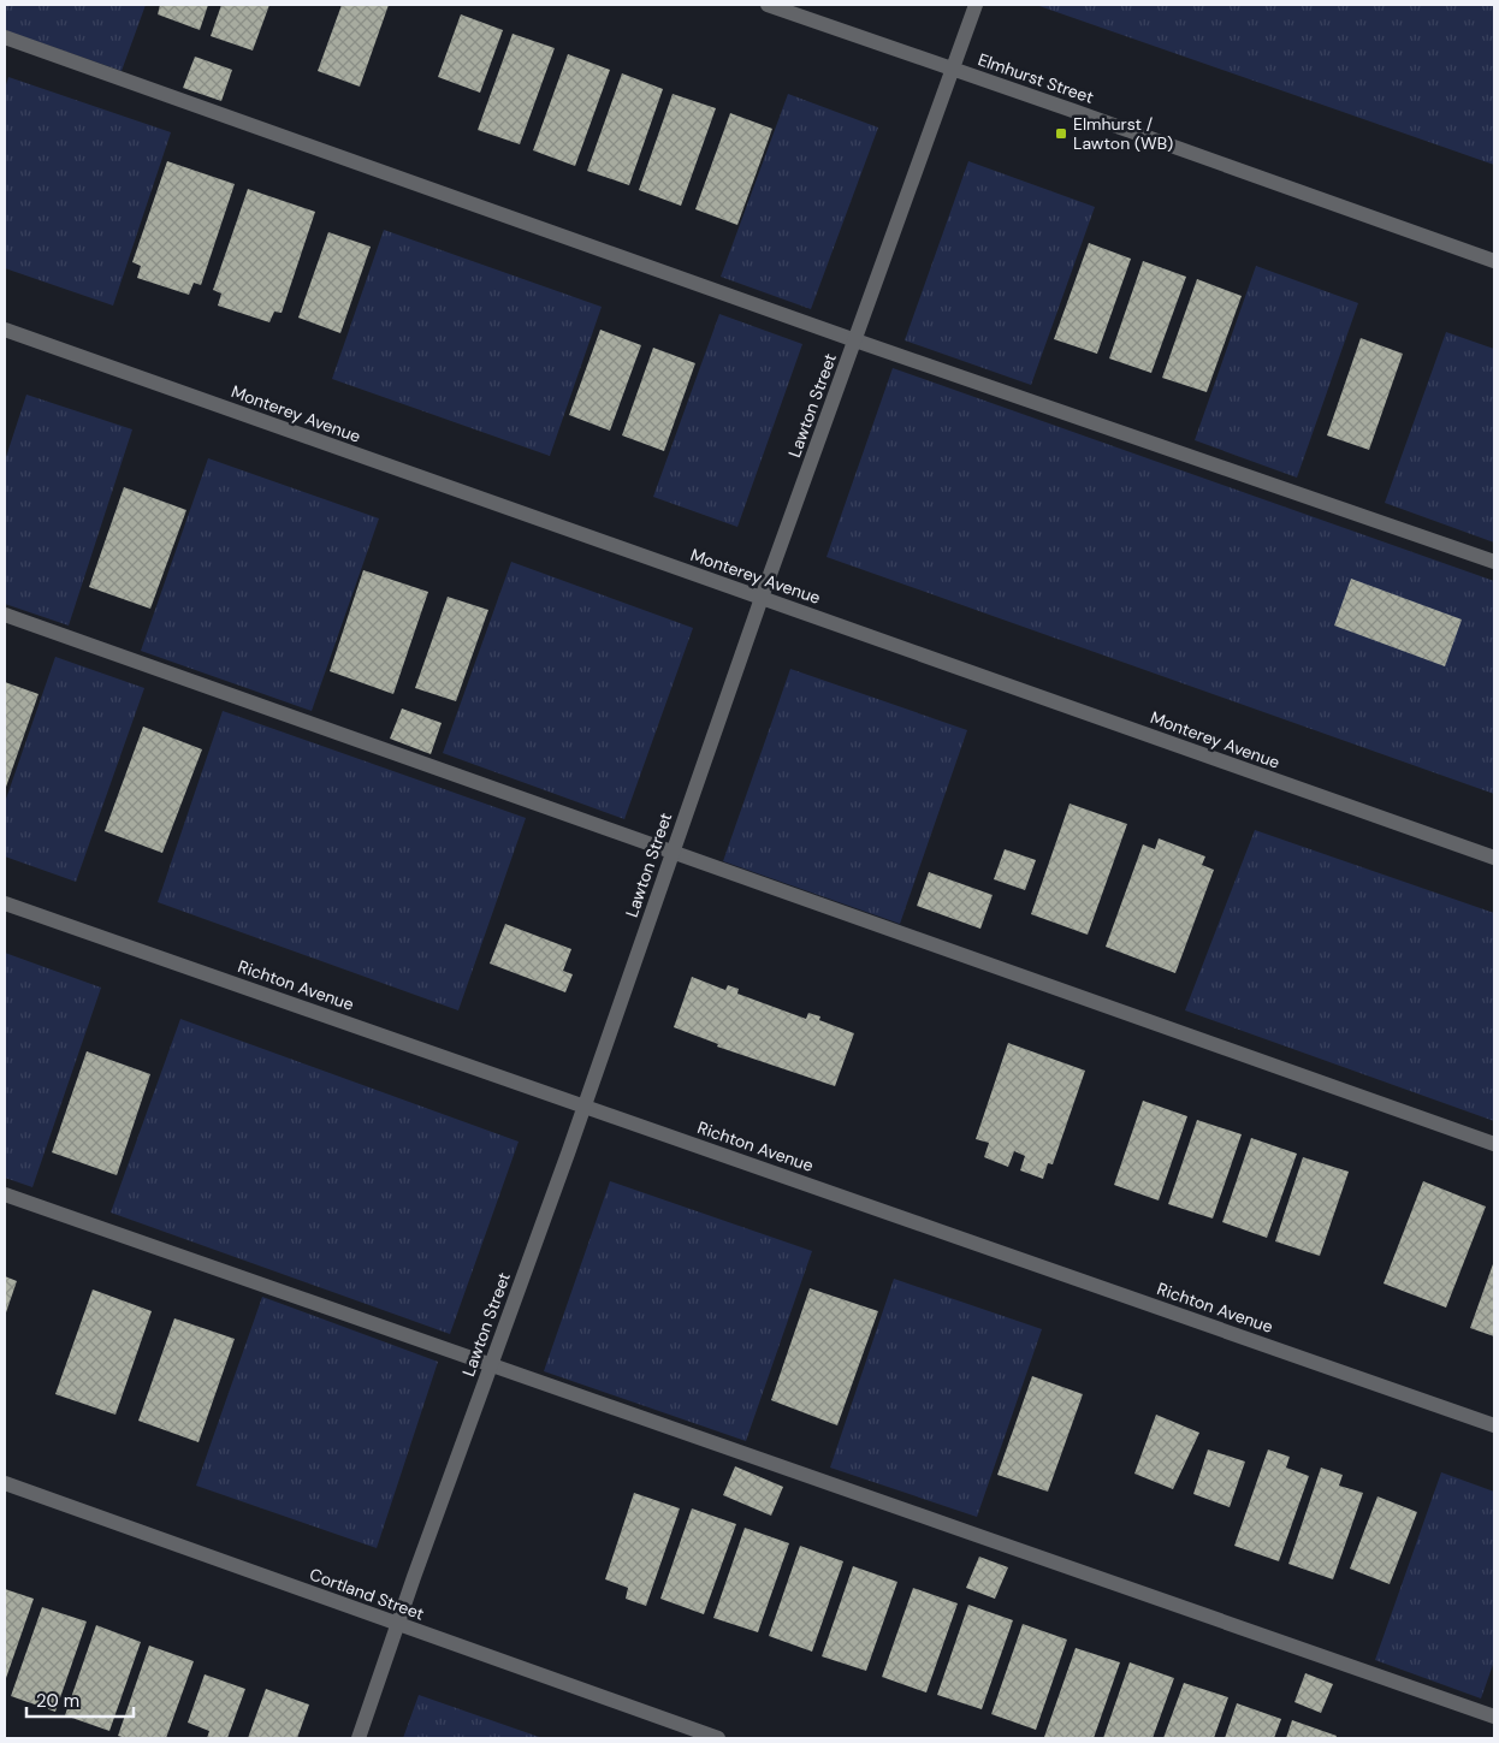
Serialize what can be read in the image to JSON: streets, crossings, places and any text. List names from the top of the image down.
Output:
{
  "streets": {
    "street": [
      "Elmhurst Street",
      "Lawton Street",
      "Monterey Avenue",
      "Richton Avenue",
      "Cortland Street"
    ]
  },
  "crossings": [
    ["Elmhurst Street", "Lawton Street"],
    ["Lawton Street", "Monterey Avenue"],
    ["Lawton Street", "Richton Avenue"],
    ["Lawton Street", "Cortland Street"]
  ],
  "places": {
    "transit": ["Elmhurst / Lawton (WB)"]
  },
  "scale_bar": "20 m"
}
